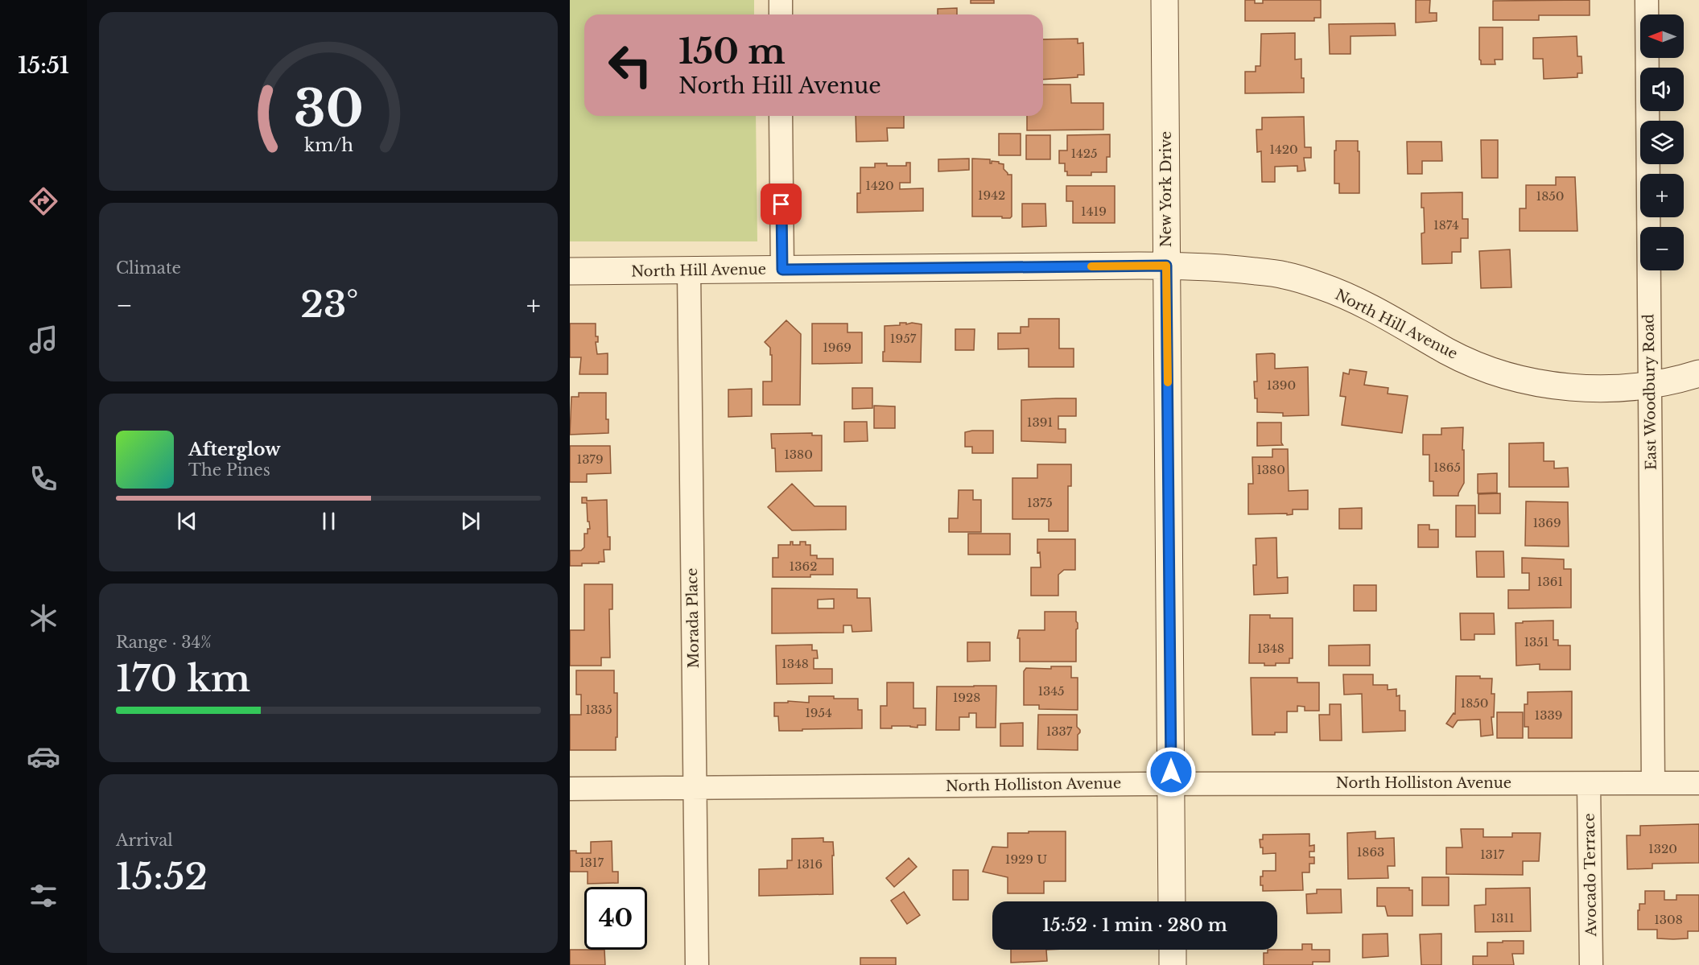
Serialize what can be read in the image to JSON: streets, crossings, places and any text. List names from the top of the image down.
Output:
{
  "streets": {
    "street": [
      "New York Drive",
      "North Hill Avenue",
      "East Woodbury Road",
      "Morada Place",
      "North Holliston Avenue",
      "Avocado Terrace"
    ]
  },
  "crossings": [
    ["New York Drive", "North Hill Avenue"],
    ["New York Drive", "North Holliston Avenue"],
    ["North Hill Avenue", "East Woodbury Road"],
    ["North Hill Avenue", "Morada Place"],
    ["East Woodbury Road", "North Holliston Avenue"],
    ["Morada Place", "North Holliston Avenue"],
    ["North Holliston Avenue", "Avocado Terrace"]
  ],
  "house_numbers": [
    "1420",
    "1425",
    "1420",
    "1942",
    "1850",
    "1419",
    "1874",
    "1957",
    "1969",
    "1390",
    "1391",
    "1380",
    "1379",
    "1865",
    "1380",
    "1375",
    "1369",
    "1362",
    "1361",
    "1351",
    "1348",
    "1348",
    "1345",
    "1928",
    "1850",
    "1335",
    "1954",
    "1339",
    "1337",
    "1320",
    "1863",
    "1317",
    "1929 U",
    "1317",
    "1316",
    "1311",
    "1308"
  ],
  "north": "left",
  "page": {
    "tabs": "15:51",
    "map_buttons": ["+", "−"],
    "turn": ["150 m", "North Hill Avenue"],
    "tile": [
      "Climate",
      ["Range · 34%", "170 km"],
      ["Arrival", "15:52"]
    ],
    "heat": ["−", "23°", "+"],
    "song": ["Afterglow", "The Pines"],
    "limit": "40",
    "trip": "15:52 · 1 min · 280 m",
    "gauge": ["30", "km/h"]
  }
}
